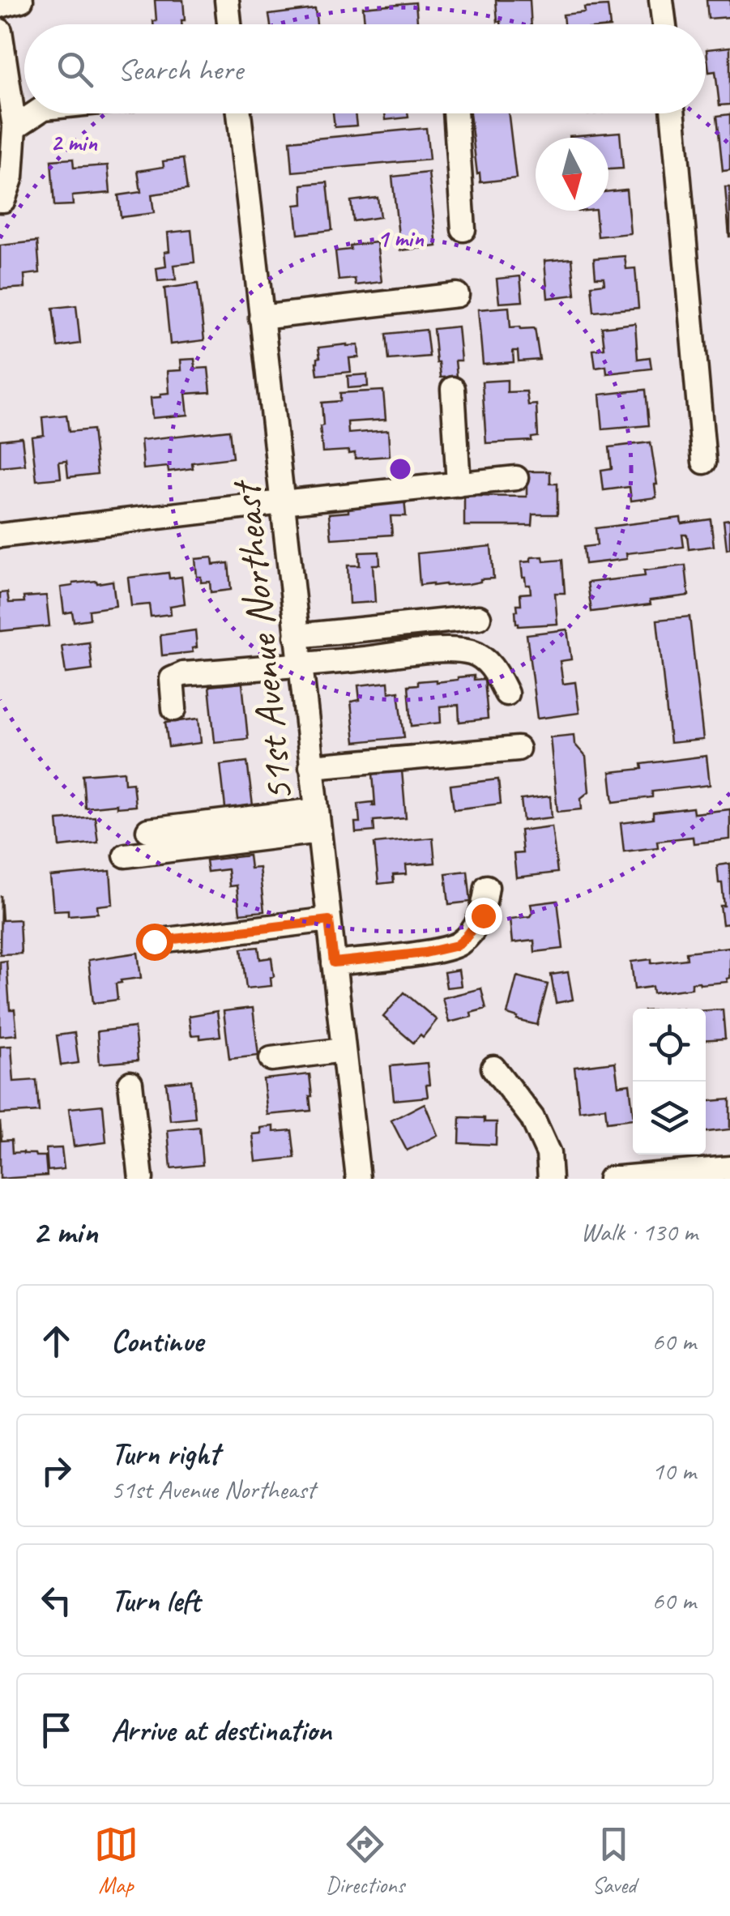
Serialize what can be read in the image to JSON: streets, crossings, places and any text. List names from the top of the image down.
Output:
{
  "streets": {
    "street": ["51st Avenue Northeast"]
  },
  "north": "bottom",
  "page": {
    "search": "Search here",
    "heading": ["2 min", "Walk · 130 m"],
    "list": [
      ["Continue", "60 m"],
      ["Turn right", "51st Avenue Northeast", "10 m"],
      ["Turn left", "60 m"],
      "Arrive at destination"
    ],
    "nav": ["Map", "Directions", "Saved"]
  },
  "rings": ["2 min", "1 min"]
}
